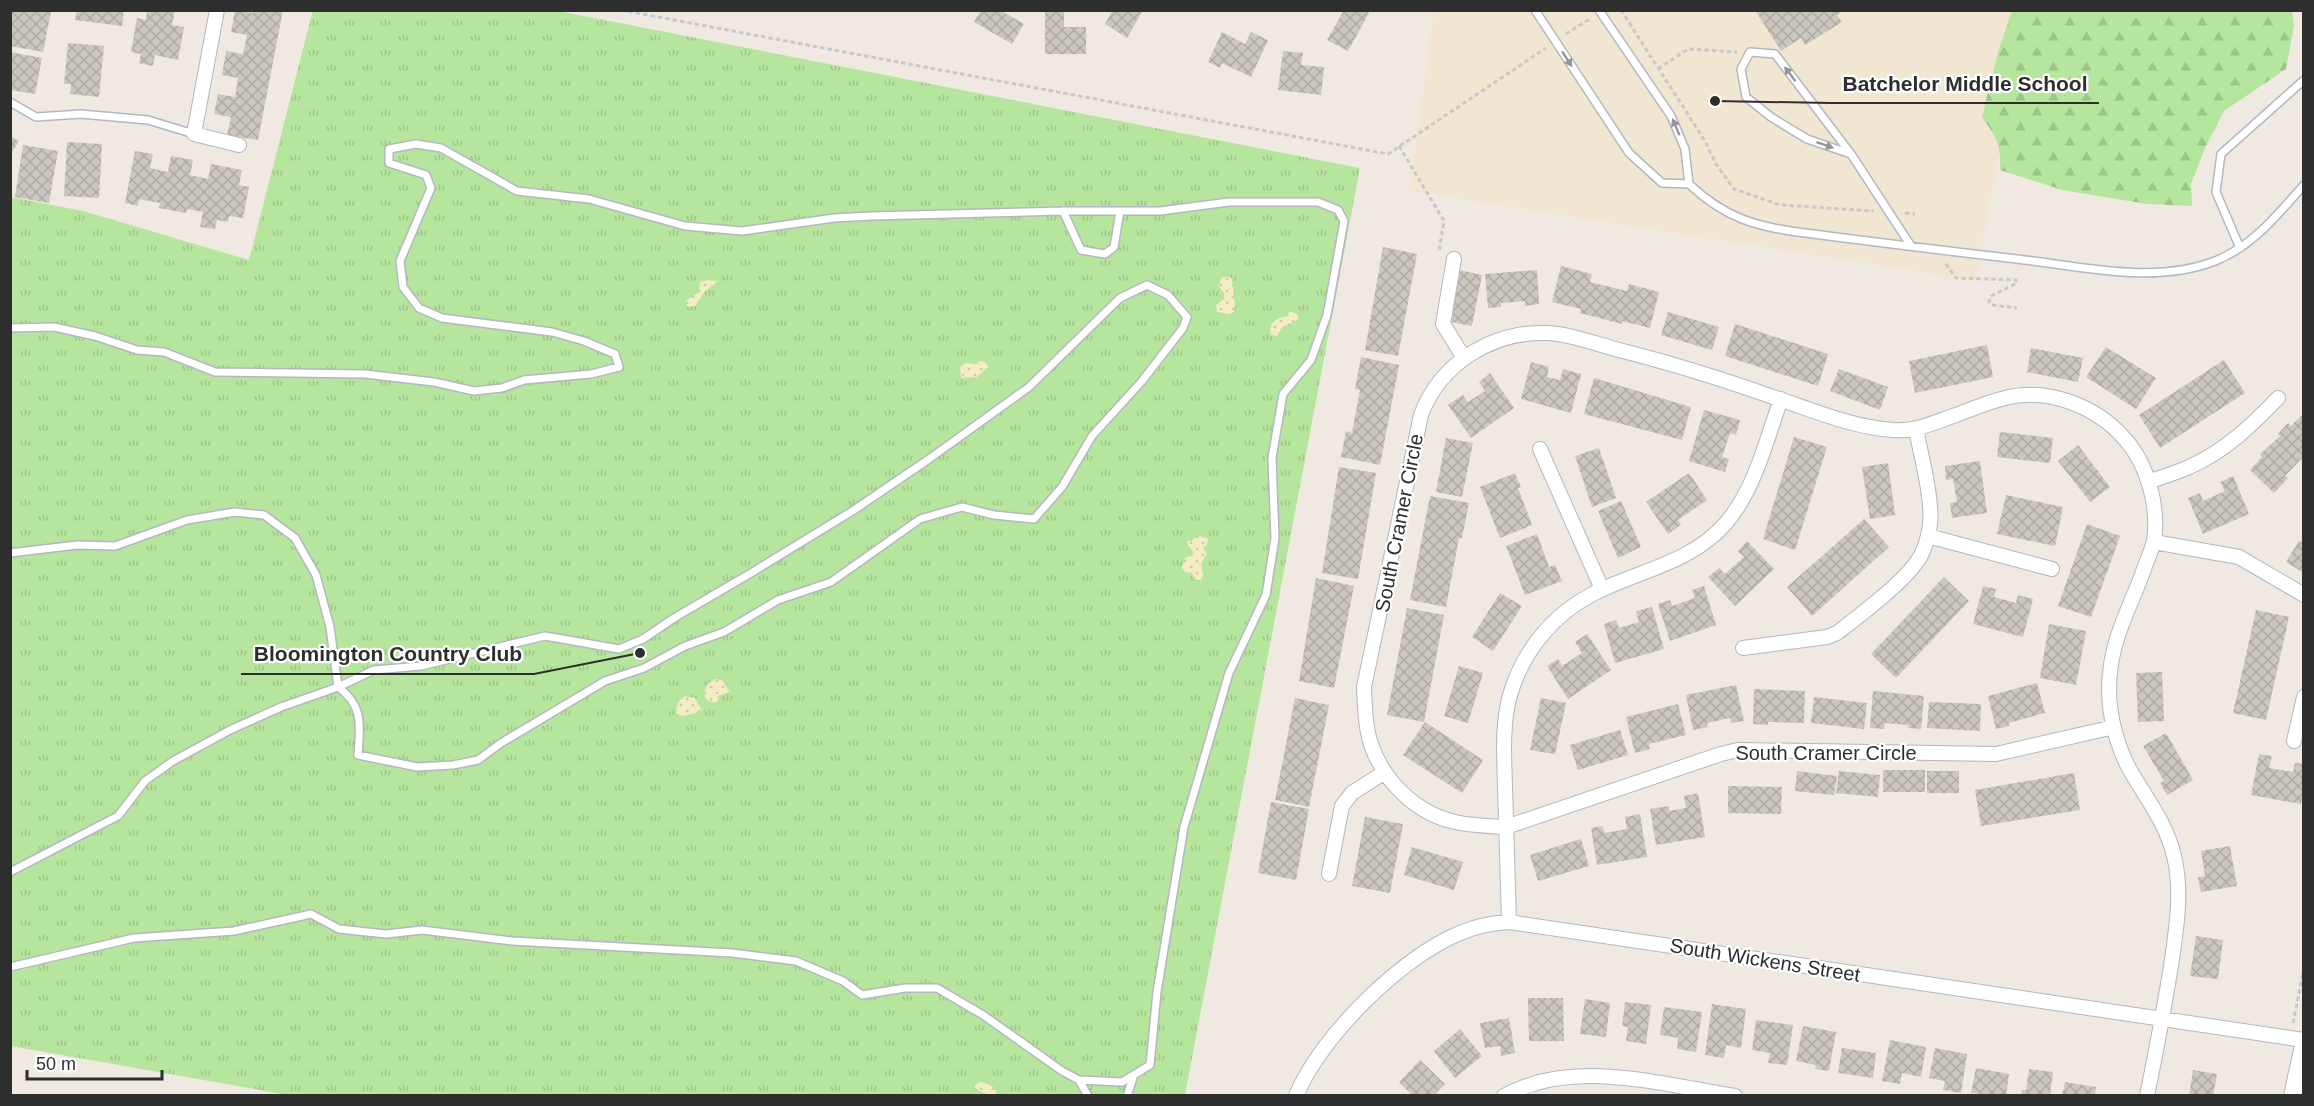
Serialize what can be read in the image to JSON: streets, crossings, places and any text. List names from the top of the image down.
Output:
{
  "streets": {
    "street": ["South Cramer Circle", "South Wickens Street"]
  },
  "crossings": [
    ["South Cramer Circle", "South Wickens Street"]
  ],
  "places": ["Batchelor Middle School", "Bloomington Country Club"],
  "scale_bar": "50 m"
}
